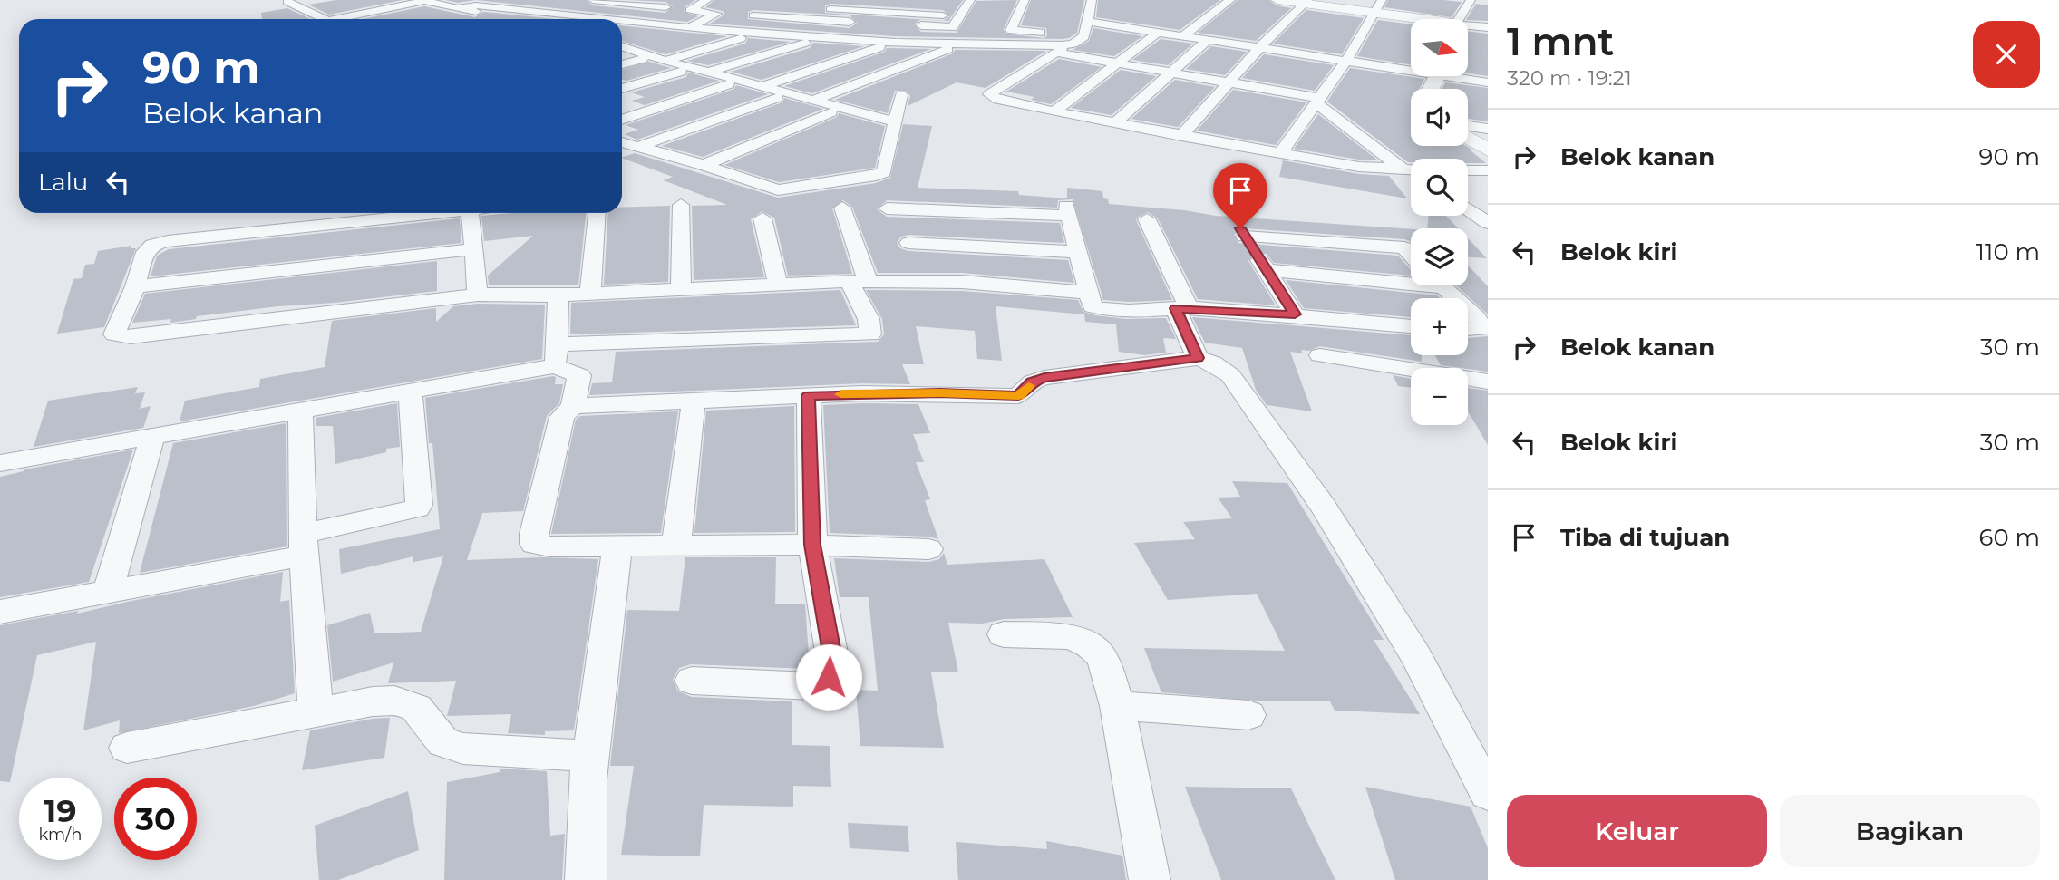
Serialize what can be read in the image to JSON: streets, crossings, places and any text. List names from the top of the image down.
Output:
{
  "north": "right",
  "page": {
    "heading": ["1 mnt", "320 m · 19:21"],
    "map_buttons": ["+", "−"],
    "turn": ["90 m", "Belok kanan"],
    "list": [
      {
        "name": "Belok kanan",
        "value": "90 m"
      },
      {
        "name": "Belok kiri",
        "value": "110 m"
      },
      {
        "name": "Belok kanan",
        "value": "30 m"
      },
      {
        "name": "Belok kiri",
        "value": "30 m"
      },
      {
        "name": "Tiba di tujuan",
        "value": "60 m"
      }
    ],
    "then": "Lalu",
    "speed": "19 km/h",
    "limit": "30",
    "buttons": ["Keluar", "Bagikan"]
  }
}
